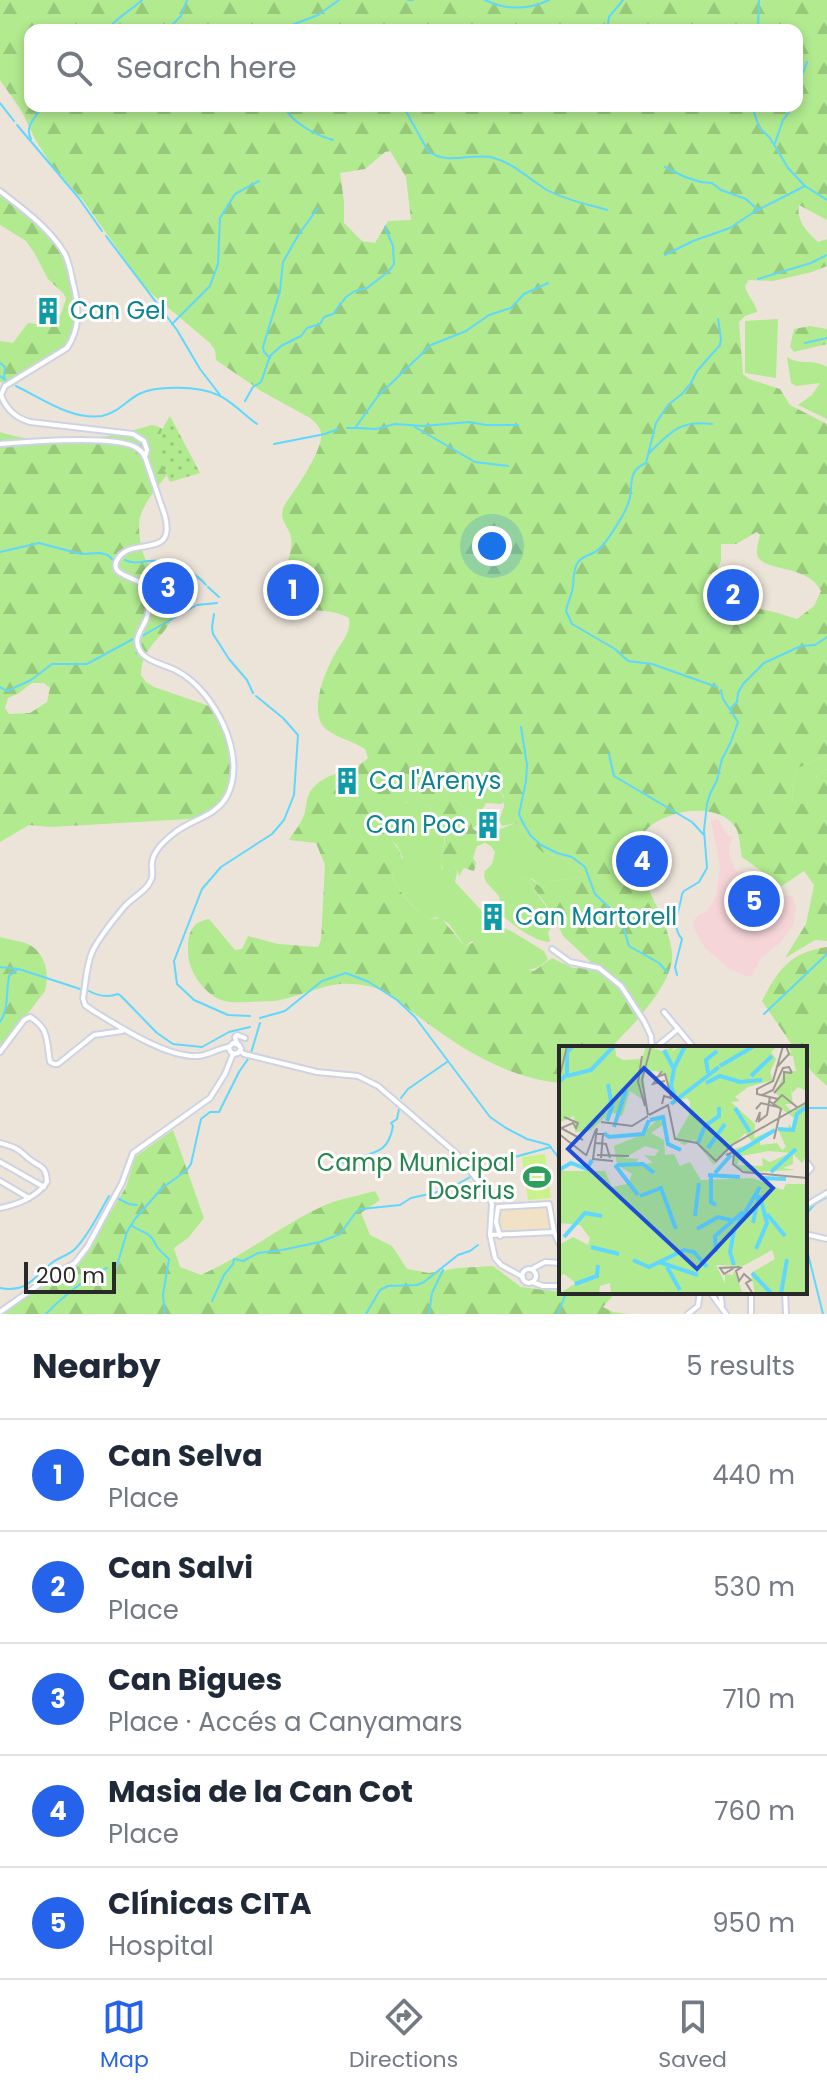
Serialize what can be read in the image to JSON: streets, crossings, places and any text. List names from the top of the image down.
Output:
{
  "places": {
    "building": [
      "Can Gel",
      "Ca l'Arenys",
      "Can Poc",
      "Can Martorell"
    ],
    "sports": ["Camp Municipal Dosrius"]
  },
  "scale_bar": "200 m",
  "page": {
    "search": "Search here",
    "pins": [
      "3",
      "1",
      "2",
      "4",
      "5"
    ],
    "scale": "200 m",
    "heading": ["Nearby", "5 results"],
    "list": [
      {
        "mark": "1",
        "name": "Can Selva",
        "note": "Place",
        "value": "440 m"
      },
      {
        "mark": "2",
        "name": "Can Salvi",
        "note": "Place",
        "value": "530 m"
      },
      {
        "mark": "3",
        "name": "Can Bigues",
        "note": "Place · Accés a Canyamars",
        "value": "710 m"
      },
      {
        "mark": "4",
        "name": "Masia de la Can Cot",
        "note": "Place",
        "value": "760 m"
      },
      {
        "mark": "5",
        "name": "Clínicas CITA",
        "note": "Hospital",
        "value": "950 m"
      }
    ],
    "nav": ["Map", "Directions", "Saved"]
  }
}
